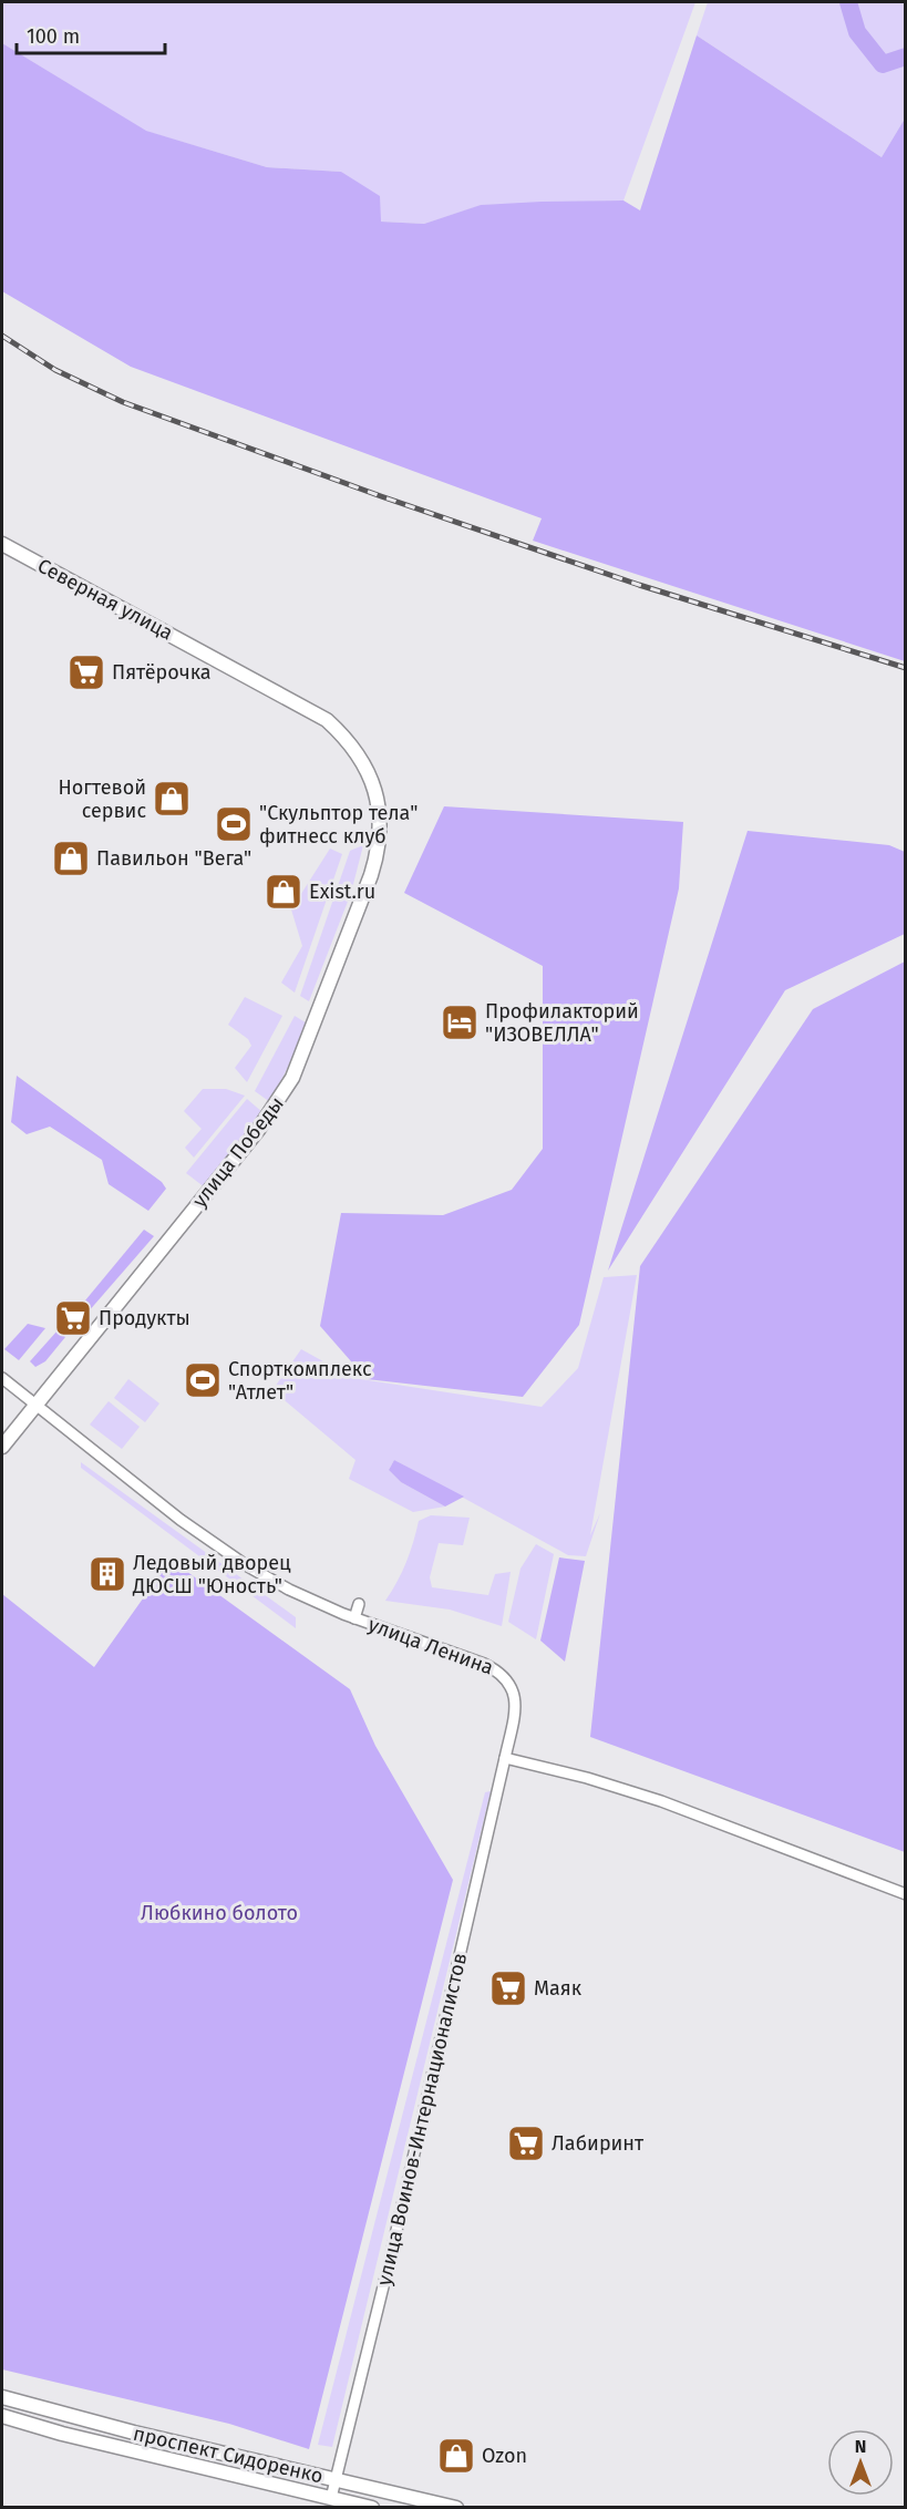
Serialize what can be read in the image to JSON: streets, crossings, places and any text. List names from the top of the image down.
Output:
{
  "streets": {
    "main road": ["Северная улица", "улица Победы", "проспект Сидоренко"],
    "street": ["улица Ленина", "улица Воинов-Интернационалистов"]
  },
  "crossings": [
    ["Северная улица", "улица Победы"],
    ["улица Победы", "улица Ленина"],
    ["улица Ленина", "улица Воинов-Интернационалистов"],
    ["улица Воинов-Интернационалистов", "проспект Сидоренко"]
  ],
  "parks": ["Любкино болото"],
  "places": {
    "supermarket": [
      "Пятёрочка",
      "Продукты",
      "Маяк",
      "Лабиринт"
    ],
    "shop": [
      "Ногтевой сервис",
      "Павильон \"Вега\"",
      "Exist.ru",
      "Ozon"
    ],
    "sports": ["\"Скульптор тела\" фитнесс клуб", "Спорткомплекс \"Атлет\""],
    "hotel": ["Профилакторий \"ИЗОВЕЛЛА\""],
    "building": ["Ледовый дворец ДЮСШ \"Юность\""]
  },
  "scale_bar": "100 m",
  "north": "top"
}
